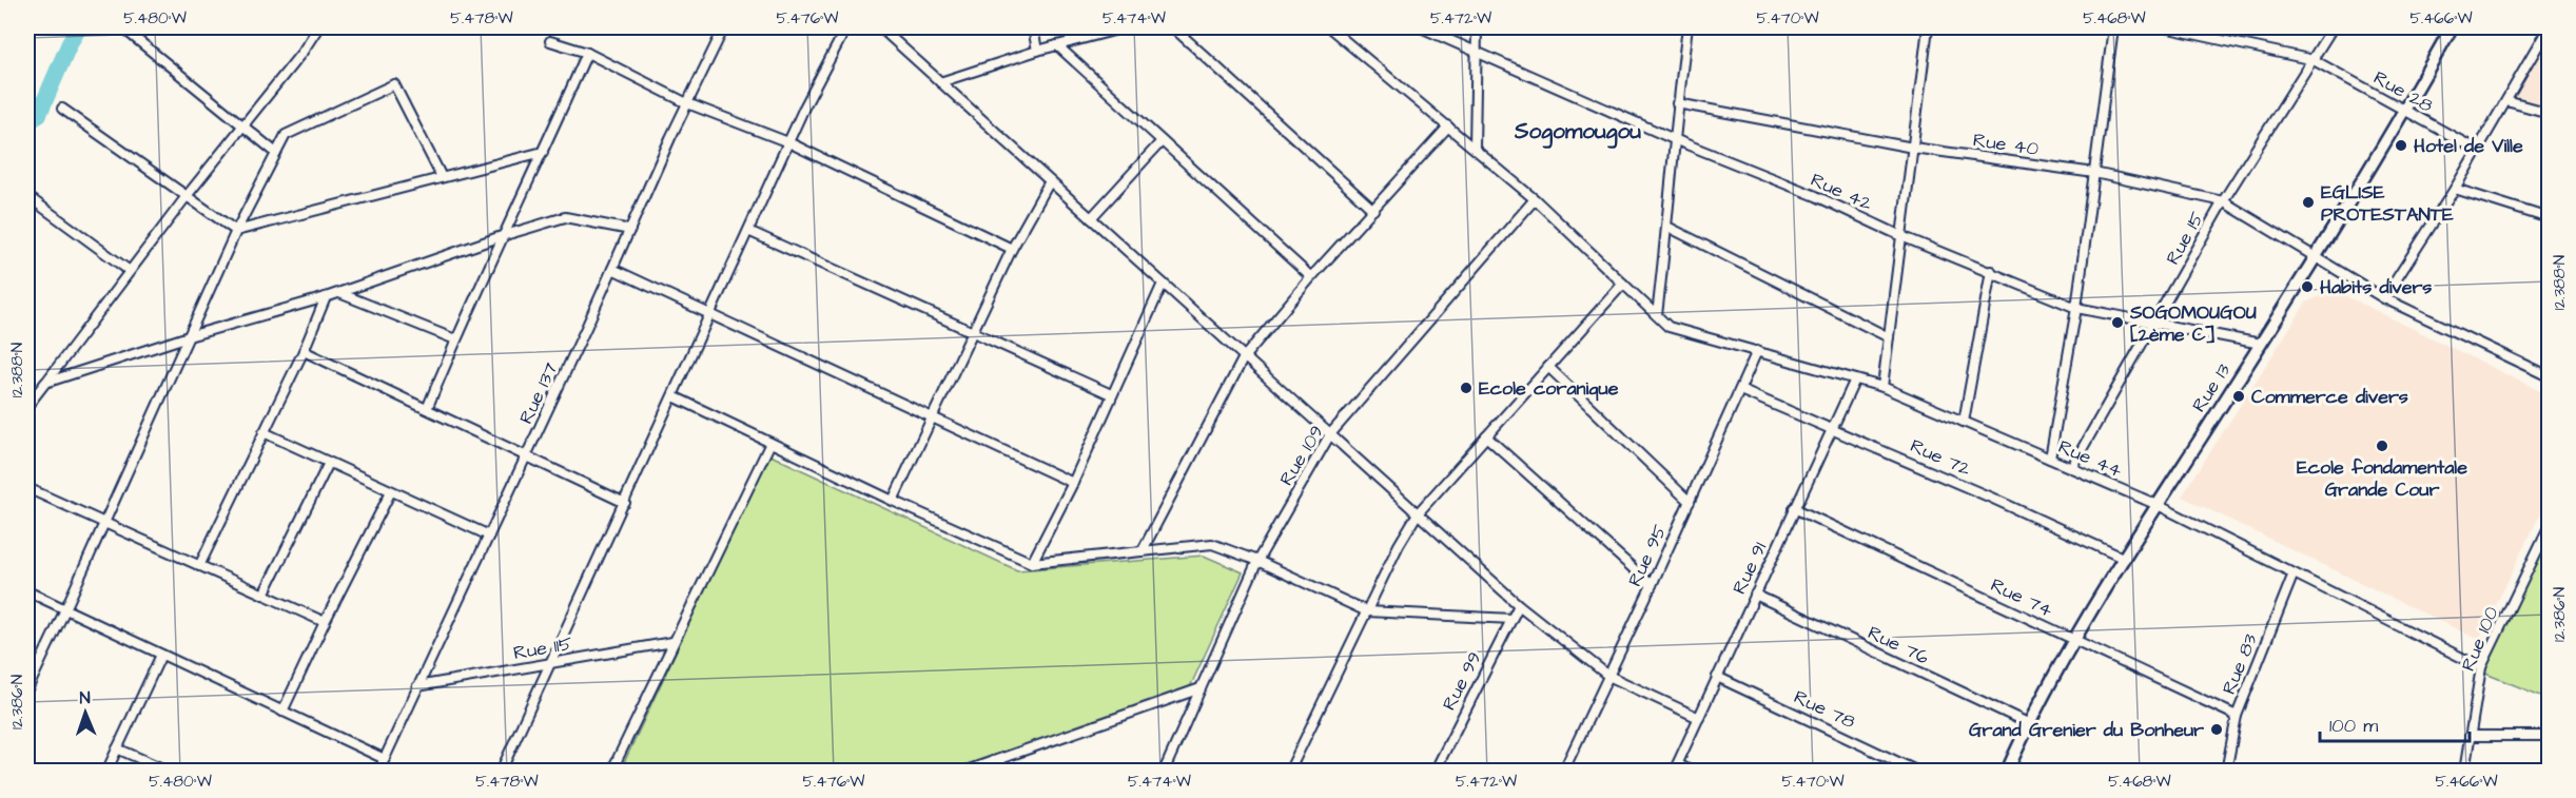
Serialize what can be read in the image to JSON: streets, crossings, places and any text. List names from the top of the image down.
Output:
{
  "streets": {
    "street": [
      "Rue 28",
      "Rue 40",
      "Rue 42",
      "Rue 15",
      "Rue 13",
      "Rue 137",
      "Rue 109",
      "Rue 72",
      "Rue 44",
      "Rue 95",
      "Rue 91",
      "Rue 74",
      "Rue 100",
      "Rue 76",
      "Rue 115",
      "Rue 83",
      "Rue 99",
      "Rue 78"
    ]
  },
  "crossings": [
    ["Rue 28", "Rue 15"],
    ["Rue 28", "Rue 13"],
    ["Rue 40", "Rue 15"],
    ["Rue 40", "Rue 13"],
    ["Rue 42", "Rue 15"],
    ["Rue 42", "Rue 13"],
    ["Rue 15", "Rue 44"],
    ["Rue 13", "Rue 72"],
    ["Rue 13", "Rue 44"],
    ["Rue 13", "Rue 74"],
    ["Rue 13", "Rue 76"],
    ["Rue 137", "Rue 115"],
    ["Rue 72", "Rue 95"],
    ["Rue 72", "Rue 91"],
    ["Rue 44", "Rue 95"],
    ["Rue 44", "Rue 91"],
    ["Rue 44", "Rue 100"],
    ["Rue 44", "Rue 83"],
    ["Rue 91", "Rue 74"],
    ["Rue 91", "Rue 76"],
    ["Rue 91", "Rue 78"],
    ["Rue 74", "Rue 83"]
  ],
  "districts": ["Sogomougou"],
  "places": [
    "Hotel de Ville",
    "EGLISE PROTESTANTE",
    "Habits divers",
    "SOGOMOUGOU [2ème C]",
    "Ecole coranique",
    "Commerce divers",
    "Ecole fondamentale Grande Cour",
    "Grand Grenier du Bonheur"
  ],
  "scale_bar": "100 m",
  "north": "top",
  "coordinates": [
    "5.480°W",
    "5.478°W",
    "5.476°W",
    "5.474°W",
    "5.472°W",
    "5.470°W",
    "5.468°W",
    "5.466°W",
    "12.388°N",
    "12.386°N"
  ]
}
